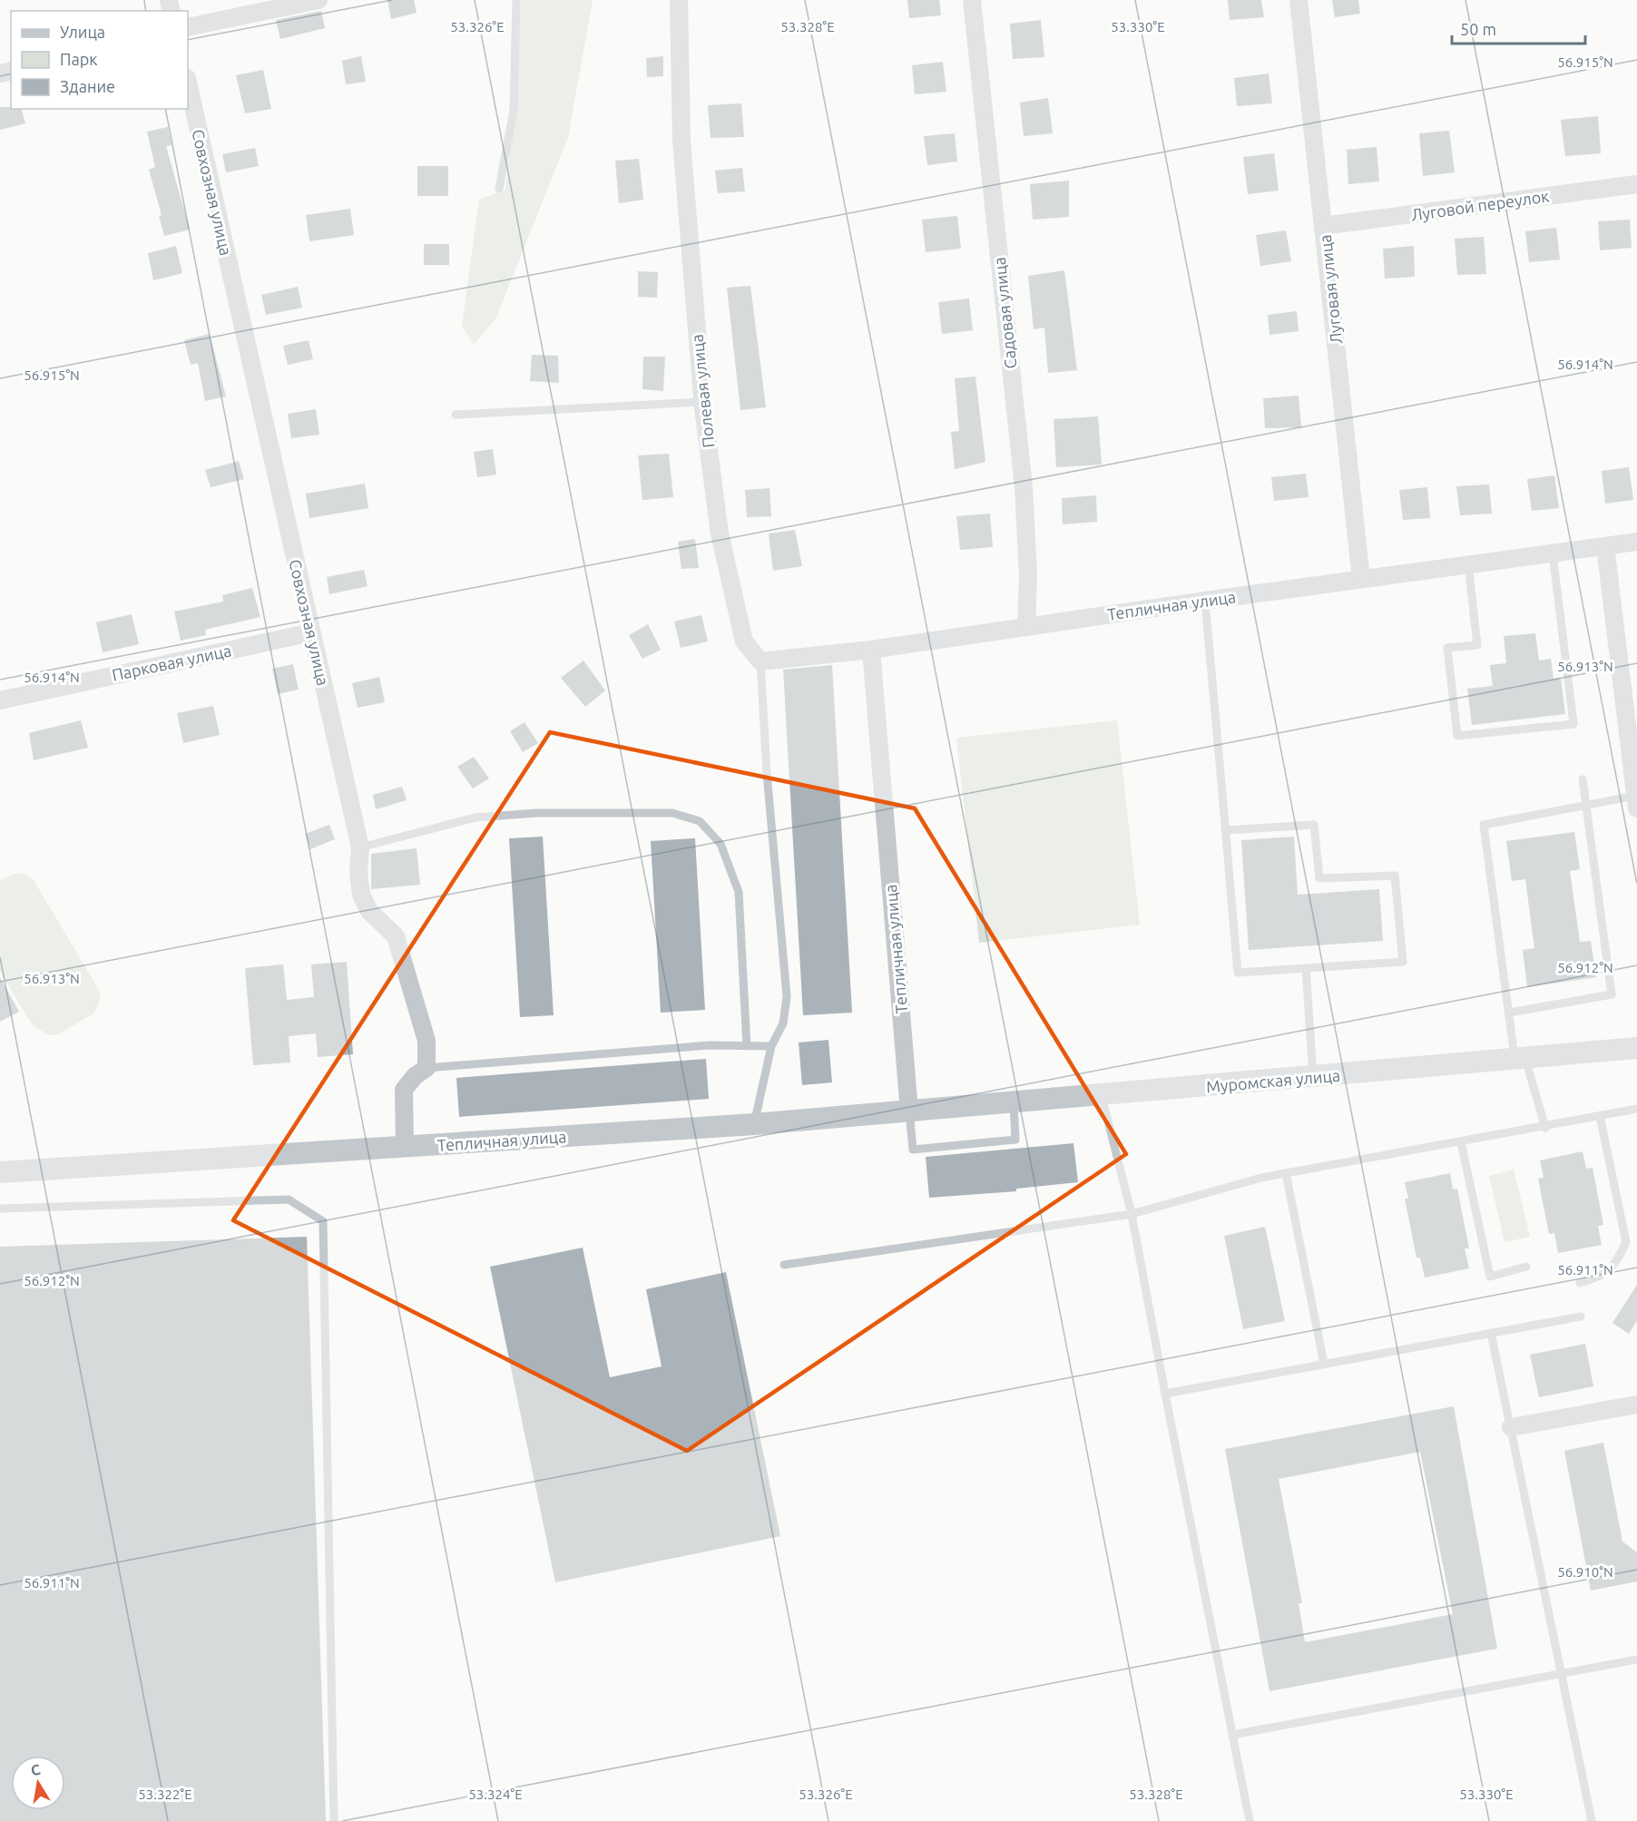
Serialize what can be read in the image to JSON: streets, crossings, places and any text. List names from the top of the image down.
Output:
{
  "streets": {
    "street": [
      "Совхозная улица",
      "Луговой переулок",
      "Луговая улица",
      "Садовая улица",
      "Полевая улица",
      "Тепличная улица",
      "Парковая улица",
      "Муромская улица"
    ]
  },
  "crossings": [
    ["Совхозная улица", "Парковая улица"],
    ["Луговой переулок", "Луговая улица"],
    ["Луговая улица", "Тепличная улица"],
    ["Садовая улица", "Тепличная улица"],
    ["Тепличная улица", "Муромская улица"]
  ],
  "legend": ["Улица", "Парк", "Здание"],
  "scale_bar": "50 m",
  "north": "top",
  "coordinates": [
    "53.326°E",
    "53.330°E",
    "53.328°E",
    "56.915°N",
    "56.914°N",
    "56.913°N",
    "56.912°N",
    "56.911°N",
    "56.910°N",
    "53.322°E",
    "53.324°E"
  ]
}
